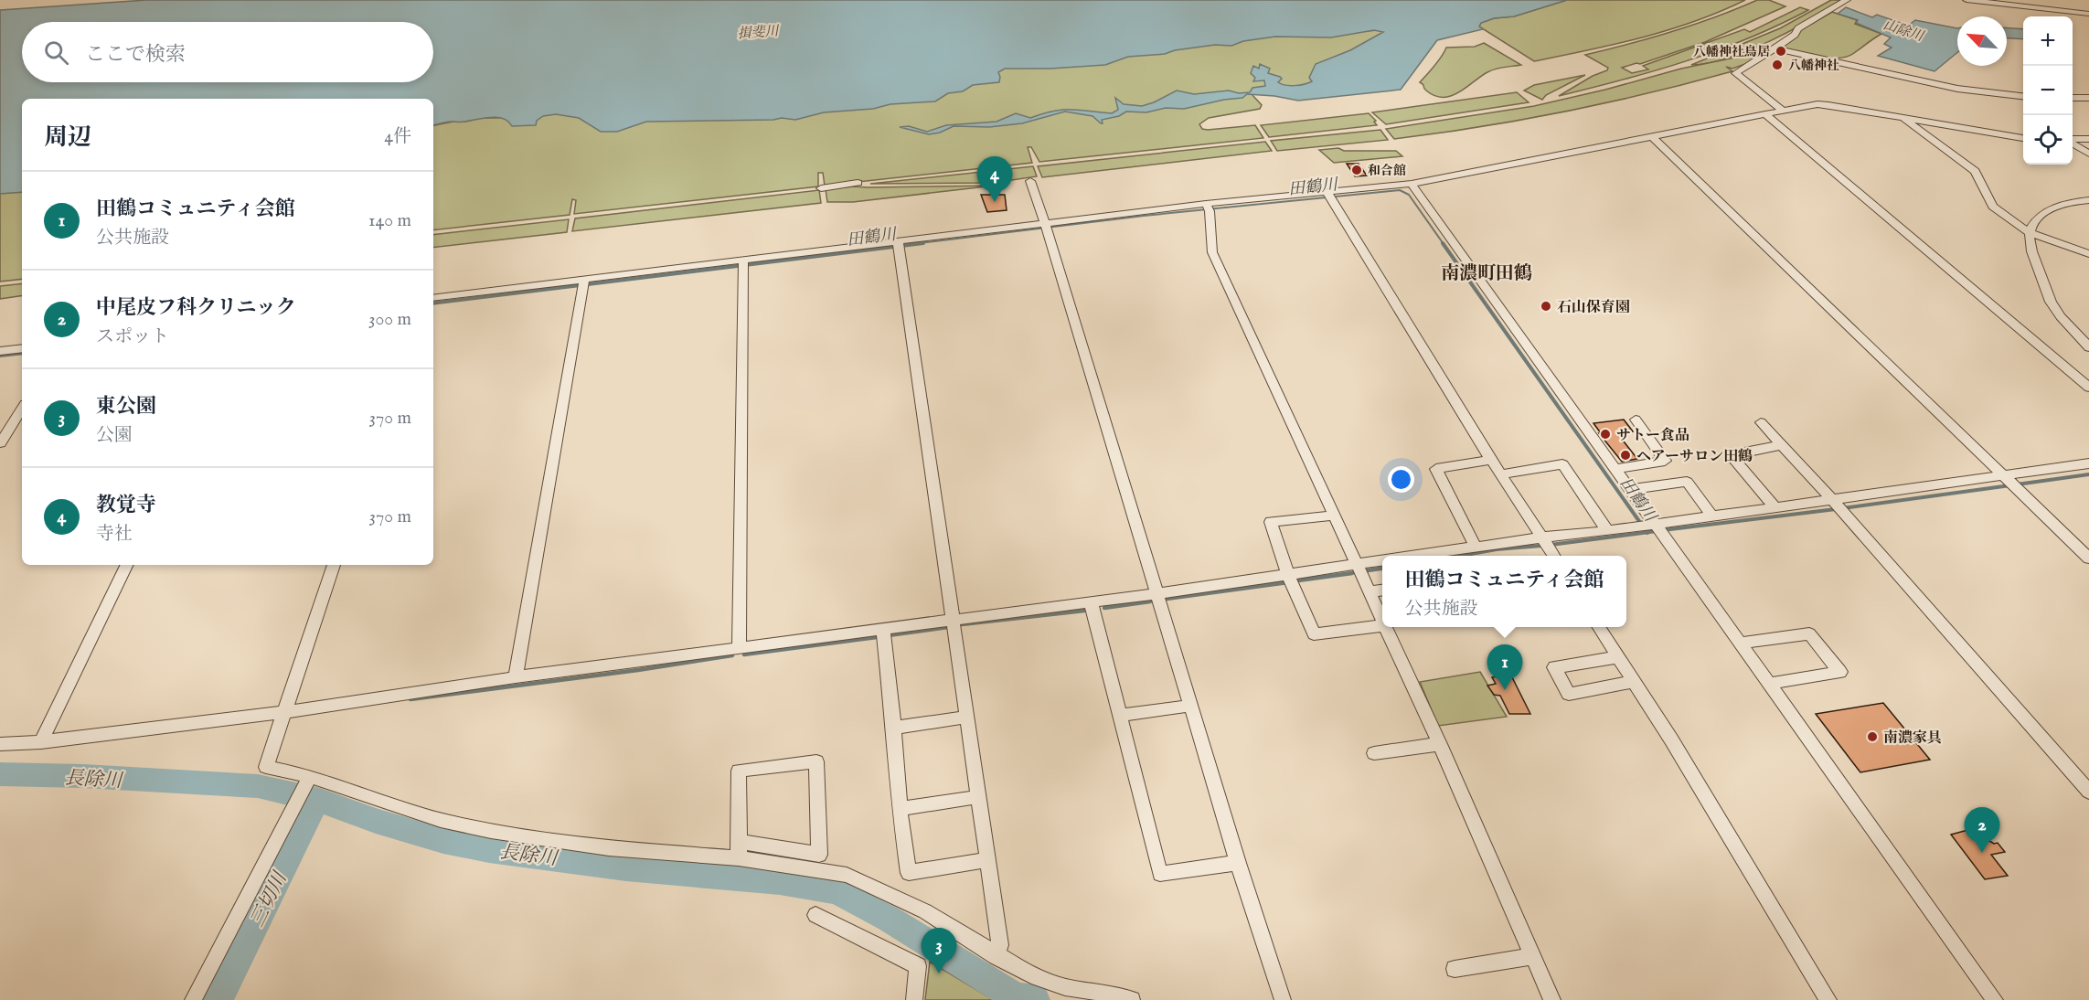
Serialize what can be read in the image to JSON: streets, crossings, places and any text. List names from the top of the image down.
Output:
{
  "districts": ["南濃町田鶴"],
  "water": [
    "山除川",
    "揖斐川",
    "田鶴川",
    "長除川",
    "三切川"
  ],
  "places": [
    "八幡神社鳥居",
    "八幡神社",
    "和合館",
    "石山保育園",
    "サトー食品",
    "ヘアーサロン田鶴",
    "南濃家具"
  ],
  "north": "top left",
  "page": {
    "map_buttons": ["+", "−"],
    "search": "ここで検索",
    "heading": ["周辺", "4件"],
    "pins": [
      "4",
      "1",
      "2",
      "3"
    ],
    "list": [
      {
        "mark": "1",
        "name": "田鶴コミュニティ会館",
        "note": "公共施設",
        "value": "140 m"
      },
      {
        "mark": "2",
        "name": "中尾皮フ科クリニック",
        "note": "スポット",
        "value": "300 m"
      },
      {
        "mark": "3",
        "name": "東公園",
        "note": "公園",
        "value": "370 m"
      },
      {
        "mark": "4",
        "name": "教覚寺",
        "note": "寺社",
        "value": "370 m"
      }
    ],
    "popup": ["田鶴コミュニティ会館", "公共施設"]
  }
}
